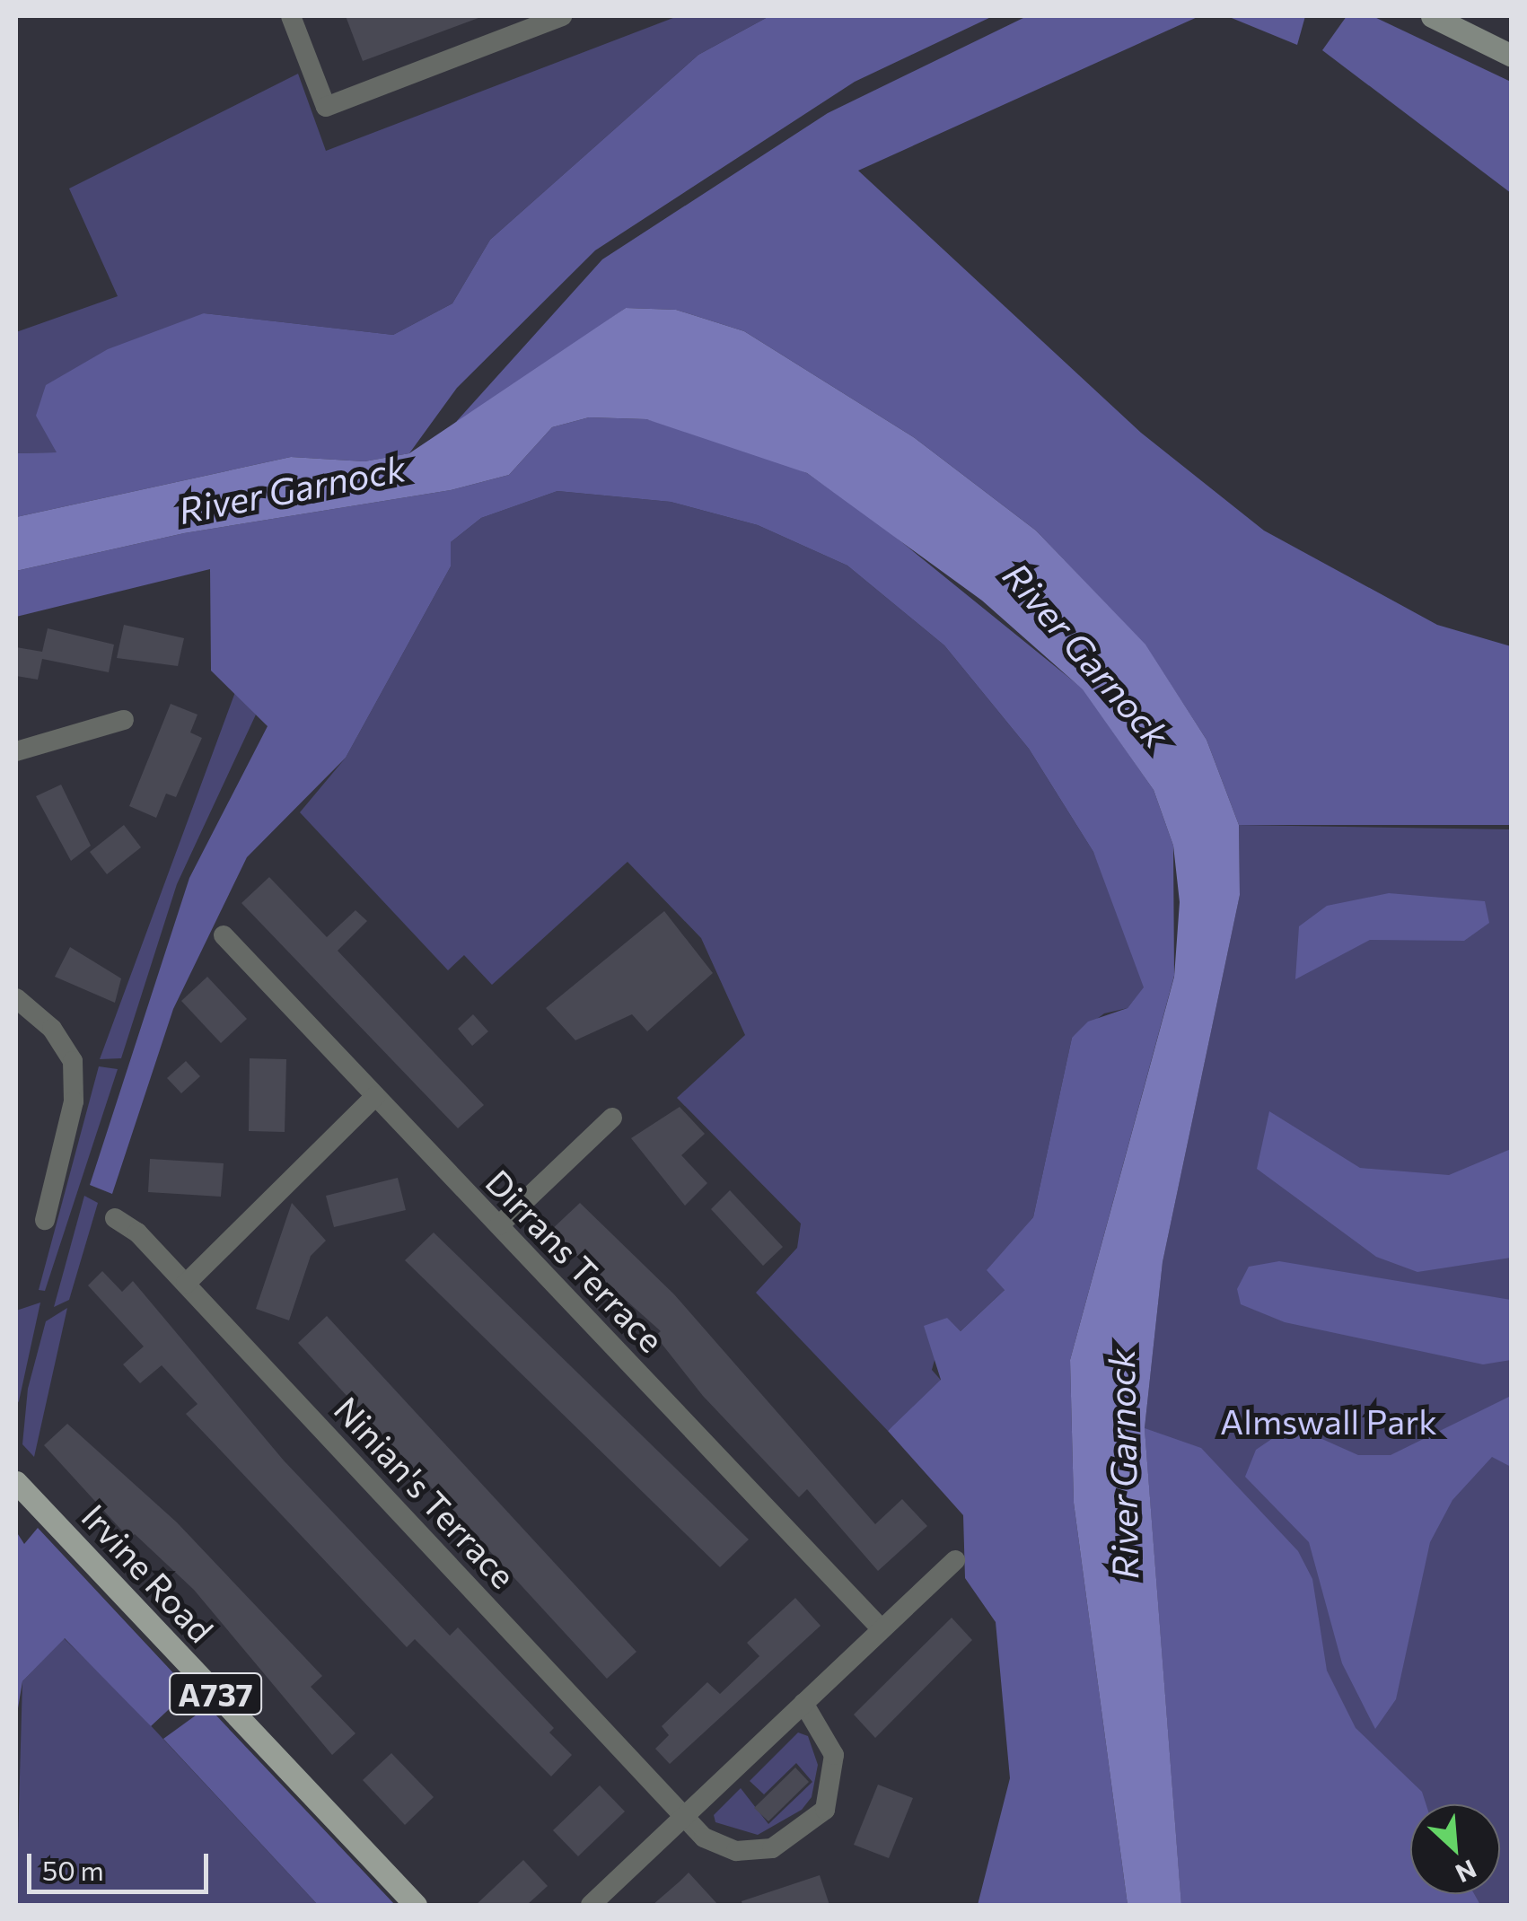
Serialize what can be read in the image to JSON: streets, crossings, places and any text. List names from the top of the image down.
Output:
{
  "streets": {
    "main road": ["Irvine Road", "A737"],
    "street": ["Dirrans Terrace", "Ninian's Terrace"]
  },
  "water": ["River Garnock"],
  "parks": ["Almswall Park"],
  "scale_bar": "50 m",
  "north": "bottom right"
}
